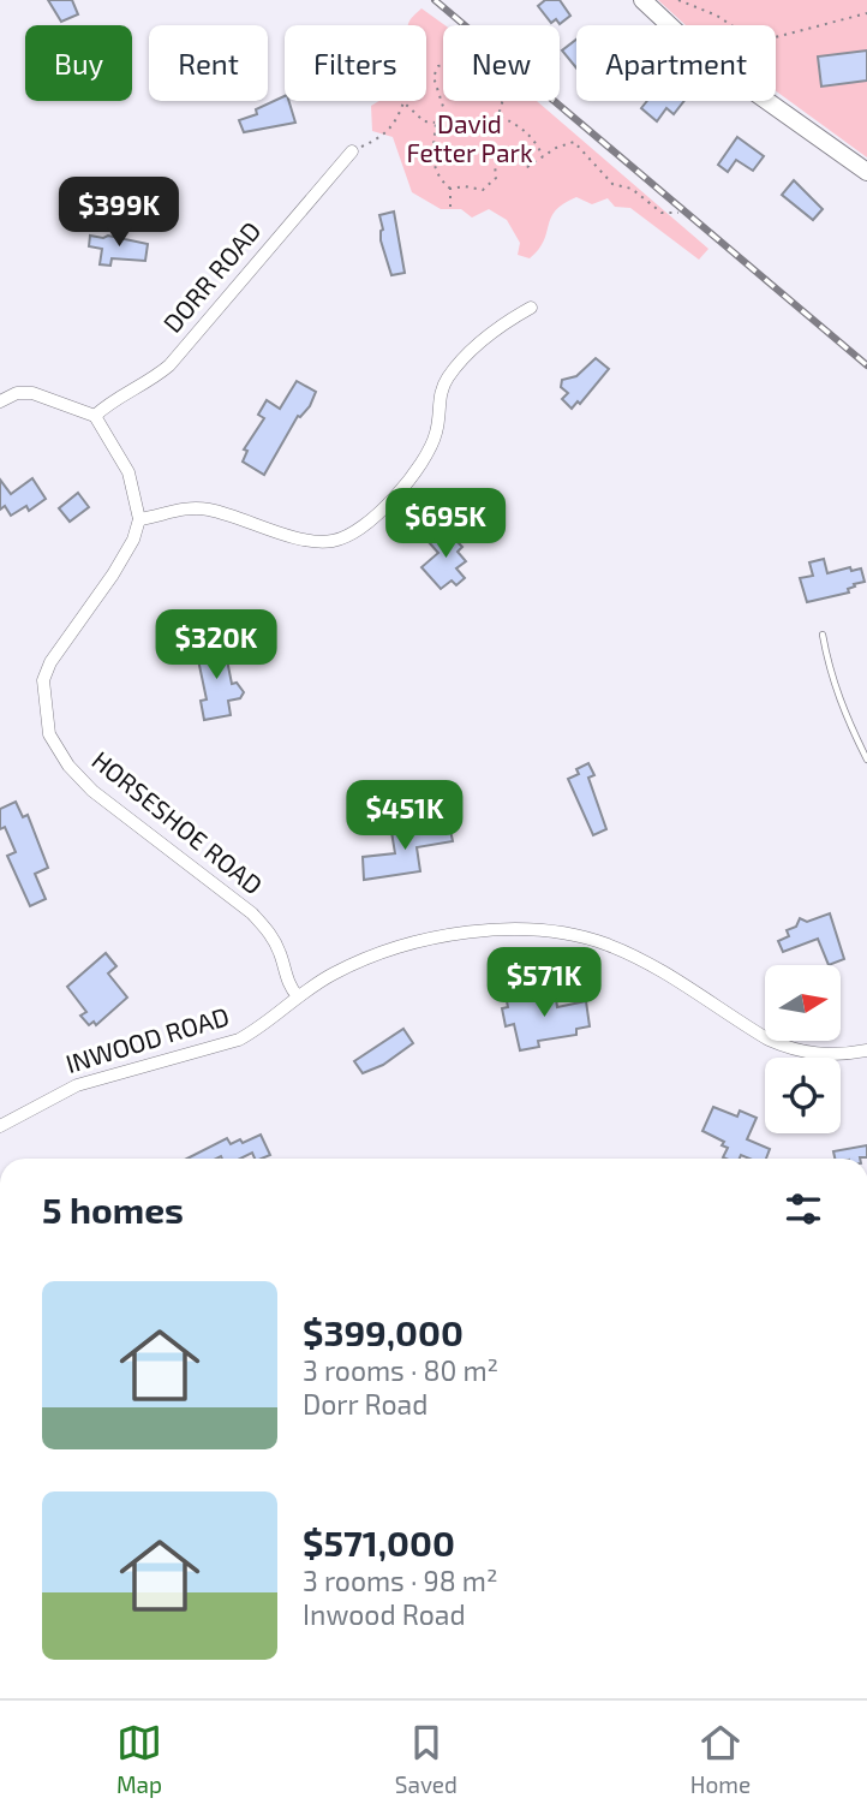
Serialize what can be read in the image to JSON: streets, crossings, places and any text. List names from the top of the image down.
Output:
{
  "streets": {
    "street": ["DORR ROAD", "HORSESHOE ROAD", "INWOOD ROAD"]
  },
  "crossings": [
    ["HORSESHOE ROAD", "INWOOD ROAD"]
  ],
  "parks": ["David Fetter Park"],
  "north": "right",
  "page": {
    "chip": [
      "Buy",
      "Rent",
      "Filters",
      "New",
      "Apartment"
    ],
    "price": [
      "$399K",
      "$695K",
      "$320K",
      "$451K",
      "$571K"
    ],
    "heading": "5 homes",
    "list": [
      {
        "name": "$399,000",
        "note": "3 rooms · 80 m² · Dorr Road"
      },
      {
        "name": "$571,000",
        "note": "3 rooms · 98 m² · Inwood Road"
      }
    ],
    "tabs": ["Map", "Saved", "Home"]
  }
}
